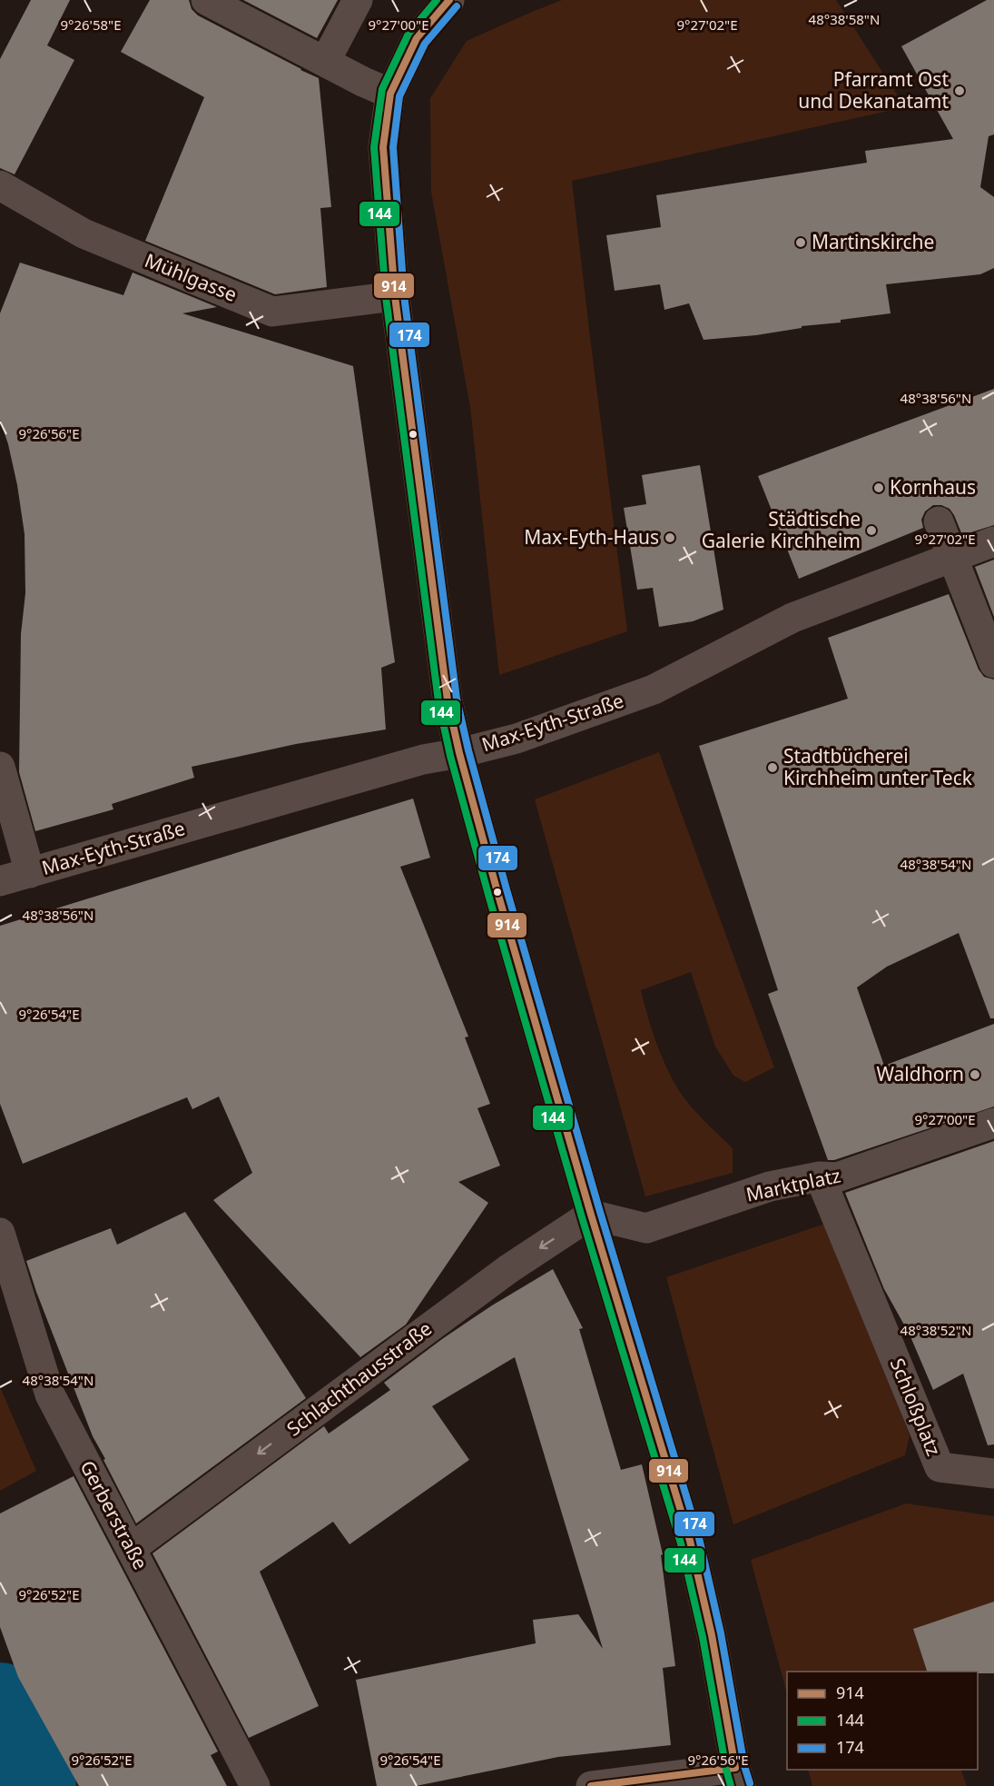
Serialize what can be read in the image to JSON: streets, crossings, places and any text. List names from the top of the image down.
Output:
{
  "streets": {
    "street": [
      "Mühlgasse",
      "Max-Eyth-Straße",
      "Marktplatz",
      "Schlachthausstraße",
      "Schloßplatz",
      "Gerberstraße"
    ]
  },
  "crossings": [
    ["Marktplatz", "Schlachthausstraße"],
    ["Marktplatz", "Schloßplatz"],
    ["Schlachthausstraße", "Gerberstraße"]
  ],
  "one_way": ["Schlachthausstraße"],
  "places": [
    "Pfarramt Ost und Dekanatamt",
    "Martinskirche",
    "Kornhaus",
    "Städtische Galerie Kirchheim",
    "Max-Eyth-Haus",
    "Stadtbücherei Kirchheim unter Teck",
    "Waldhorn"
  ],
  "lines": ["transit line 914", "transit line 144", "transit line 174"],
  "legend": ["914", "144", "174"],
  "coordinates": [
    "48°38'58\"N",
    "9°26'58\"E",
    "9°27'00\"E",
    "9°27'02\"E",
    "48°38'56\"N",
    "9°26'56\"E",
    "48°38'54\"N",
    "9°26'54\"E",
    "48°38'52\"N",
    "9°26'52\"E"
  ]
}
